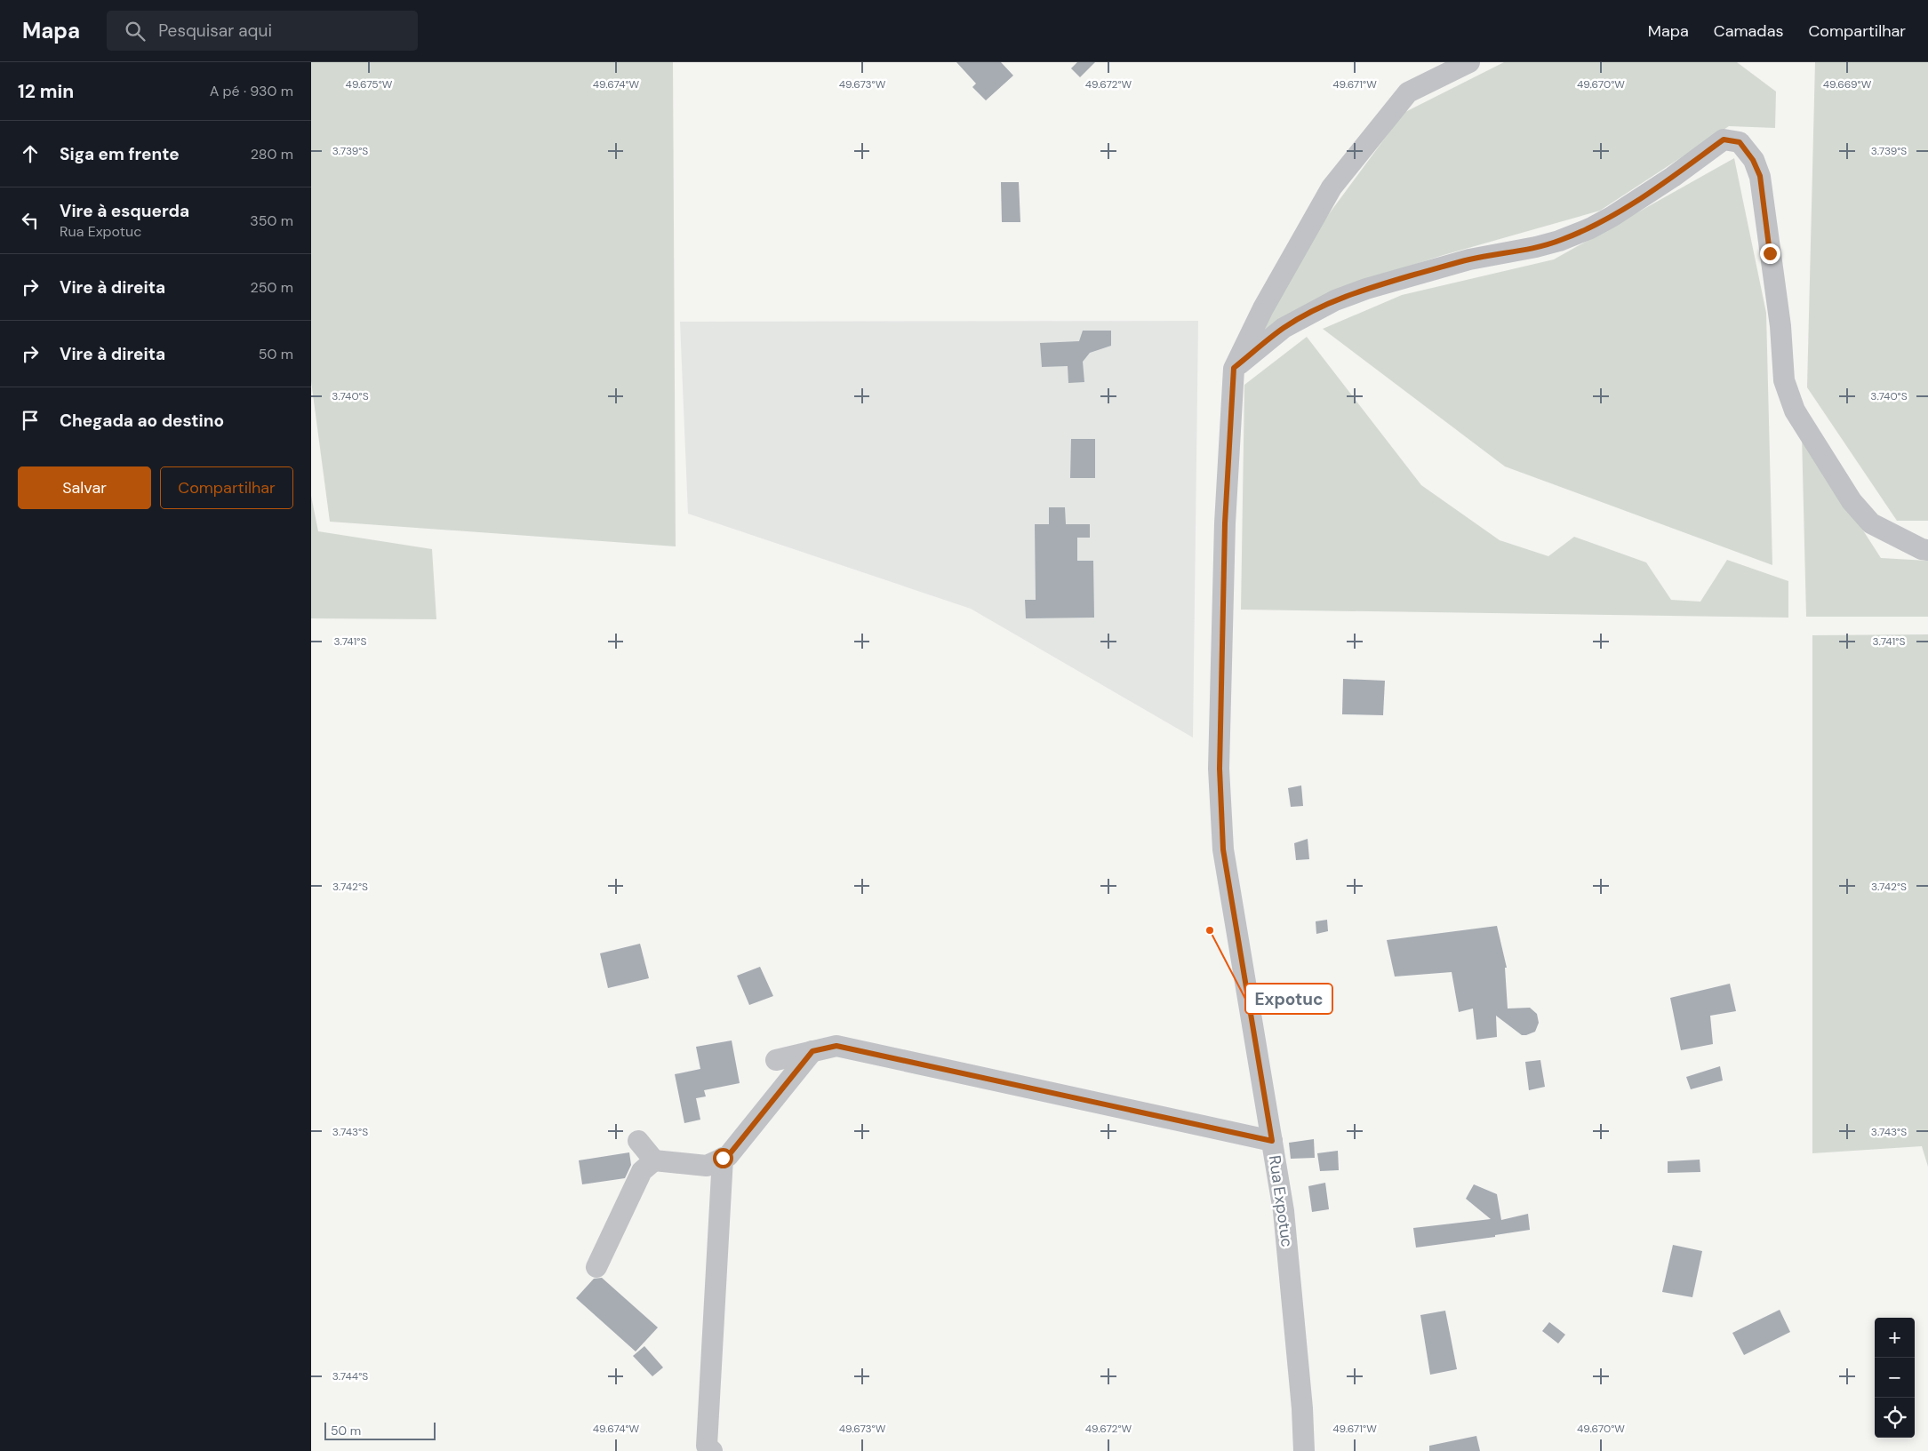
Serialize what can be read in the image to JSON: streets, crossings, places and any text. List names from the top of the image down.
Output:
{
  "streets": {
    "street": ["Rua Expotuc"]
  },
  "places": ["Expotuc"],
  "scale_bar": "50 m",
  "page": {
    "header": "Mapa",
    "search": "Pesquisar aqui",
    "nav": ["Mapa", "Camadas", "Compartilhar"],
    "heading": ["12 min", "A pé · 930 m"],
    "list": [
      ["Siga em frente", "280 m"],
      ["Vire à esquerda", "Rua Expotuc", "350 m"],
      ["Vire à direita", "250 m"],
      ["Vire à direita", "50 m"],
      "Chegada ao destino"
    ],
    "buttons": ["Salvar", "Compartilhar"],
    "map_buttons": ["+", "−"],
    "scale": "50 m"
  },
  "coordinates": [
    "49.675°W",
    "49.674°W",
    "49.673°W",
    "49.672°W",
    "49.671°W",
    "49.670°W",
    "49.669°W",
    "3.739°S",
    "3.740°S",
    "3.741°S",
    "3.742°S",
    "3.743°S",
    "3.744°S"
  ]
}
